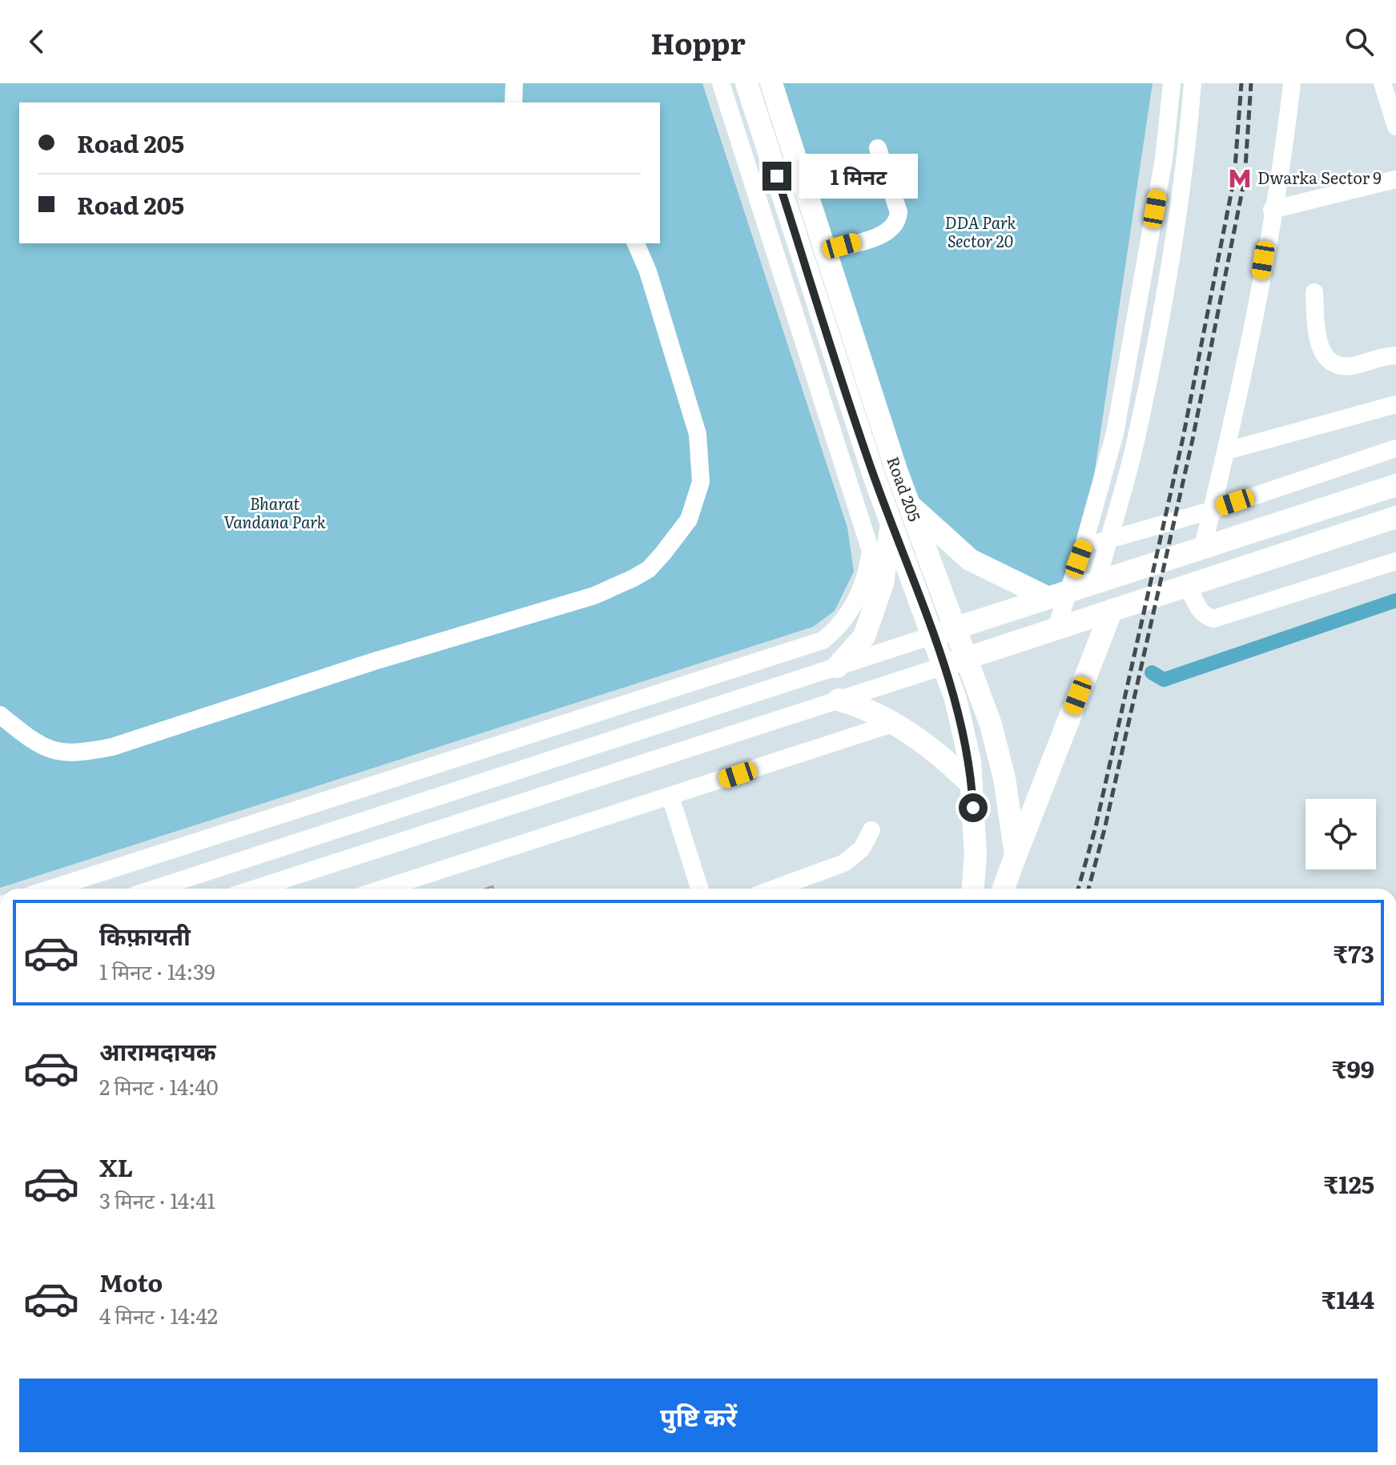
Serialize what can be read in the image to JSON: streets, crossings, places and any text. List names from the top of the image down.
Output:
{
  "streets": {
    "main road": ["Road 205"]
  },
  "parks": ["DDA Park Sector 20", "Bharat Vandana Park"],
  "places": {
    "metro station": ["Dwarka Sector 9"]
  },
  "page": {
    "header": "Hoppr",
    "banner": ["Road 205", "Road 205"],
    "bubble": "1 मिनट",
    "list": [
      {
        "name": "किफ़ायती",
        "note": "1 मिनट · 14:39",
        "value": "₹73"
      },
      {
        "name": "आरामदायक",
        "note": "2 मिनट · 14:40",
        "value": "₹99"
      },
      {
        "name": "XL",
        "note": "3 मिनट · 14:41",
        "value": "₹125"
      },
      {
        "name": "Moto",
        "note": "4 मिनट · 14:42",
        "value": "₹144"
      }
    ],
    "buttons": "पुष्टि करें"
  }
}
